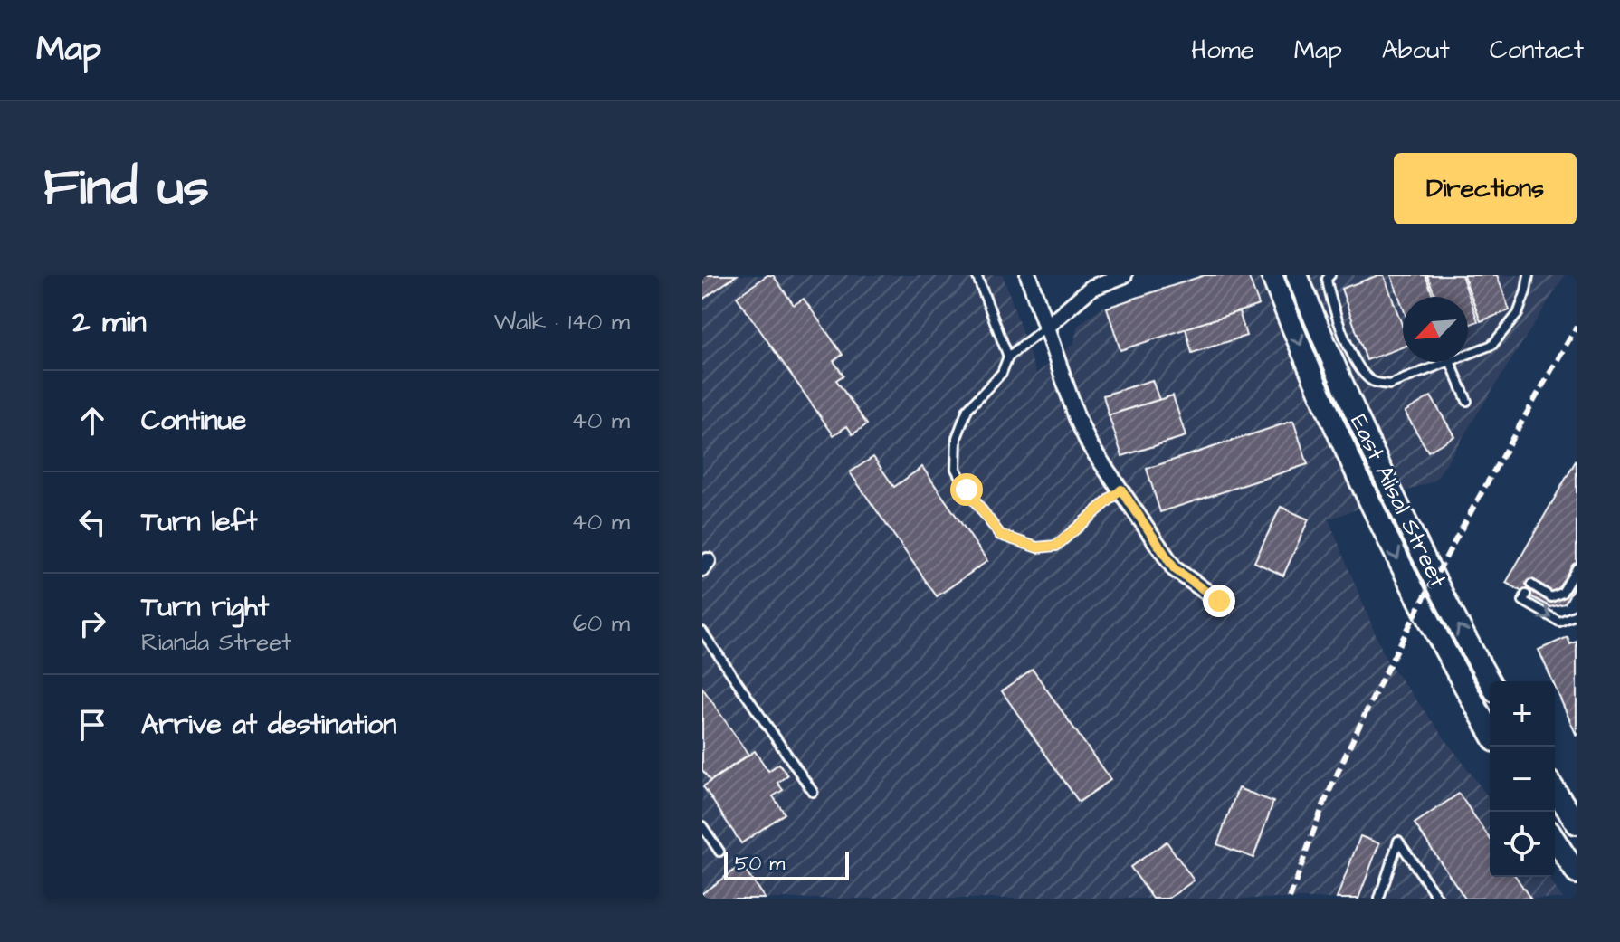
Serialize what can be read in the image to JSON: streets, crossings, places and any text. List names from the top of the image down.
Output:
{
  "streets": {
    "main road": ["East Alisal Street"]
  },
  "scale_bar": "50 m",
  "north": "bottom left",
  "page": {
    "header": "Map",
    "nav": [
      "Home",
      "Map",
      "About",
      "Contact"
    ],
    "title": "Find us",
    "buttons": "Directions",
    "heading": ["2 min", "Walk · 140 m"],
    "list": [
      ["Continue", "40 m"],
      ["Turn left", "40 m"],
      ["Turn right", "Rianda Street", "60 m"],
      "Arrive at destination"
    ],
    "map_buttons": ["+", "−"],
    "scale": "50 m"
  }
}
